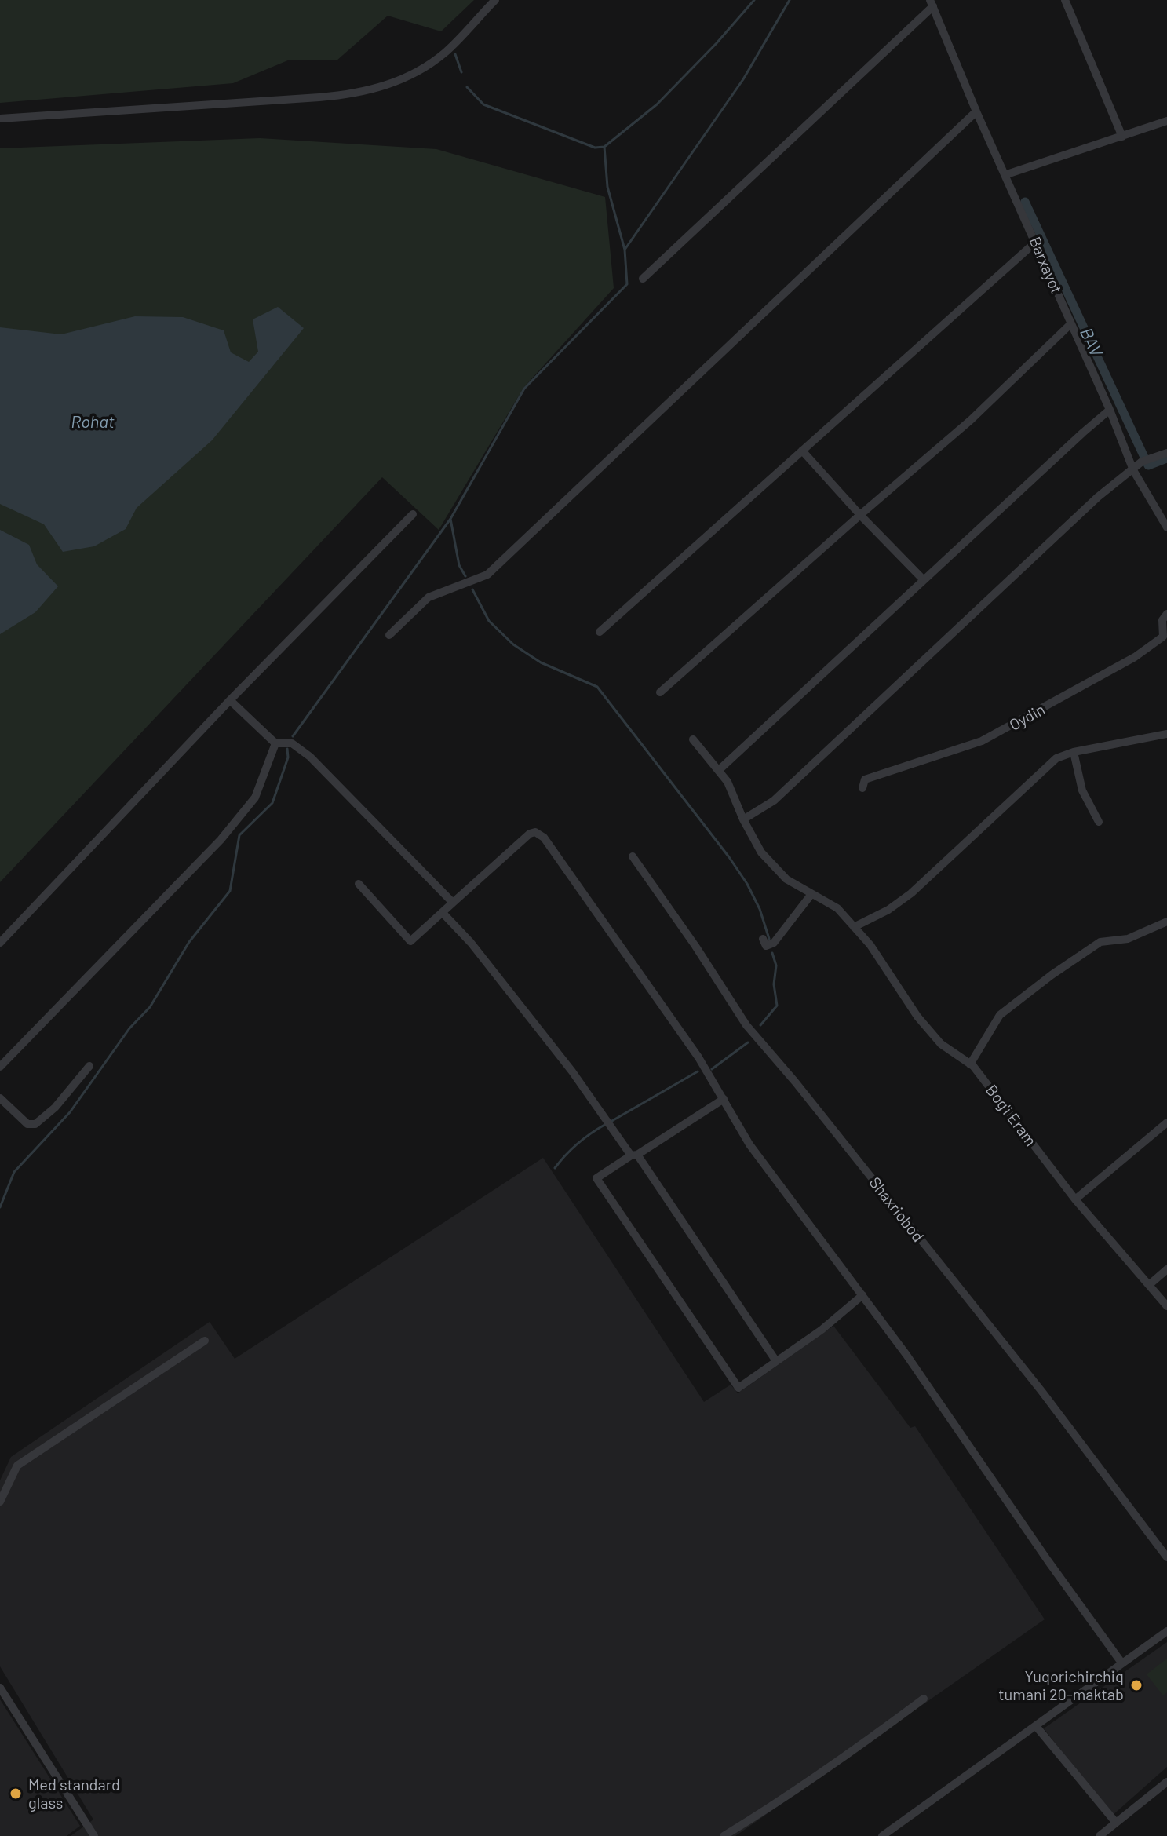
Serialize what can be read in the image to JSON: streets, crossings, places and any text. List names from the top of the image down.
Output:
{
  "streets": {
    "street": [
      "Barxayot",
      "Oydin",
      "Bog'i Eram",
      "Shaxriobod"
    ]
  },
  "water": ["BAV", "Rohat"],
  "places": ["Yuqorichirchiq tumani 20-maktab", "Med standard glass"]
}
